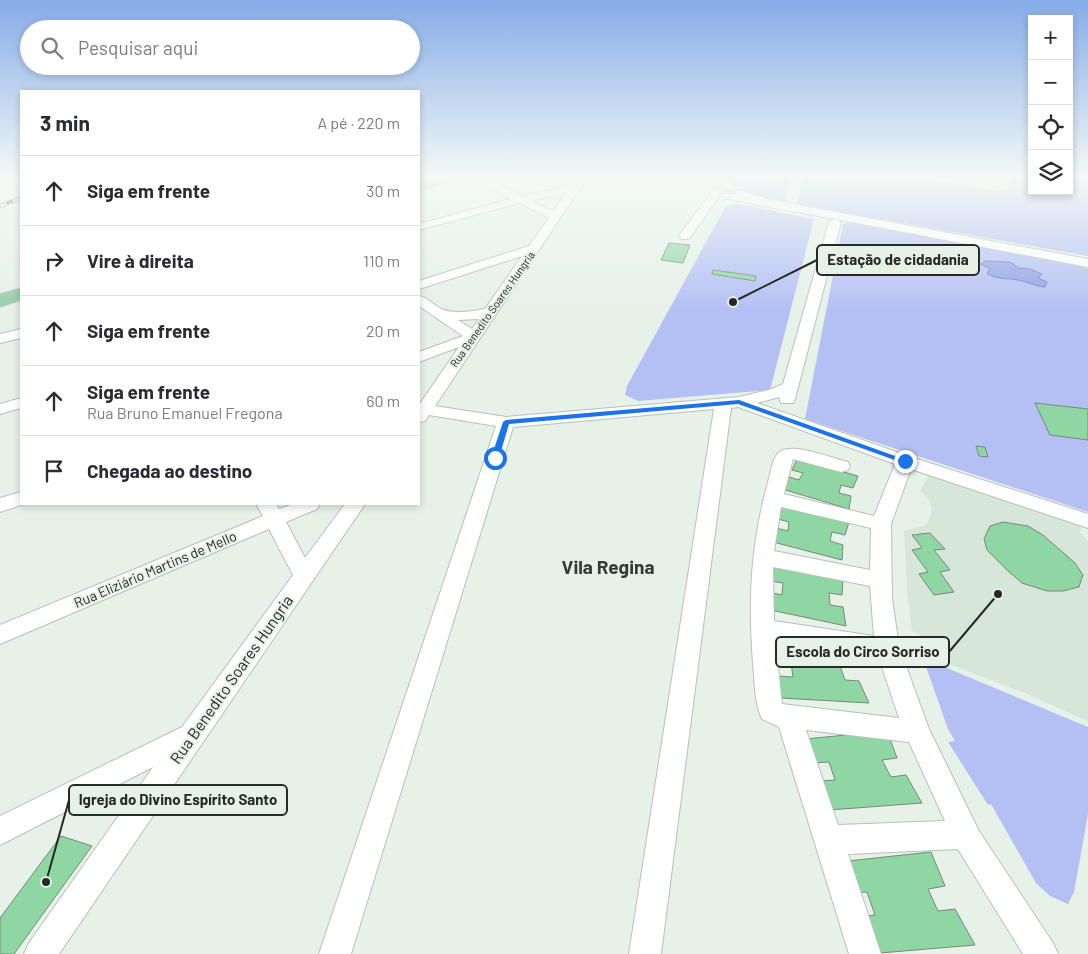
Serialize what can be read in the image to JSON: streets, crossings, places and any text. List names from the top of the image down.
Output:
{
  "streets": {
    "street": ["Rua Benedito Soares Hungria", "Rua Eliziário Martins de Mello"]
  },
  "districts": ["Vila Regina"],
  "places": ["Estação de cidadania", "Escola do Circo Sorriso", "Igreja do Divino Espírito Santo"],
  "page": {
    "map_buttons": ["+", "−"],
    "search": "Pesquisar aqui",
    "heading": ["3 min", "A pé · 220 m"],
    "list": [
      ["Siga em frente", "30 m"],
      ["Vire à direita", "110 m"],
      ["Siga em frente", "20 m"],
      ["Siga em frente", "Rua Bruno Emanuel Fregona", "60 m"],
      "Chegada ao destino"
    ]
  }
}
